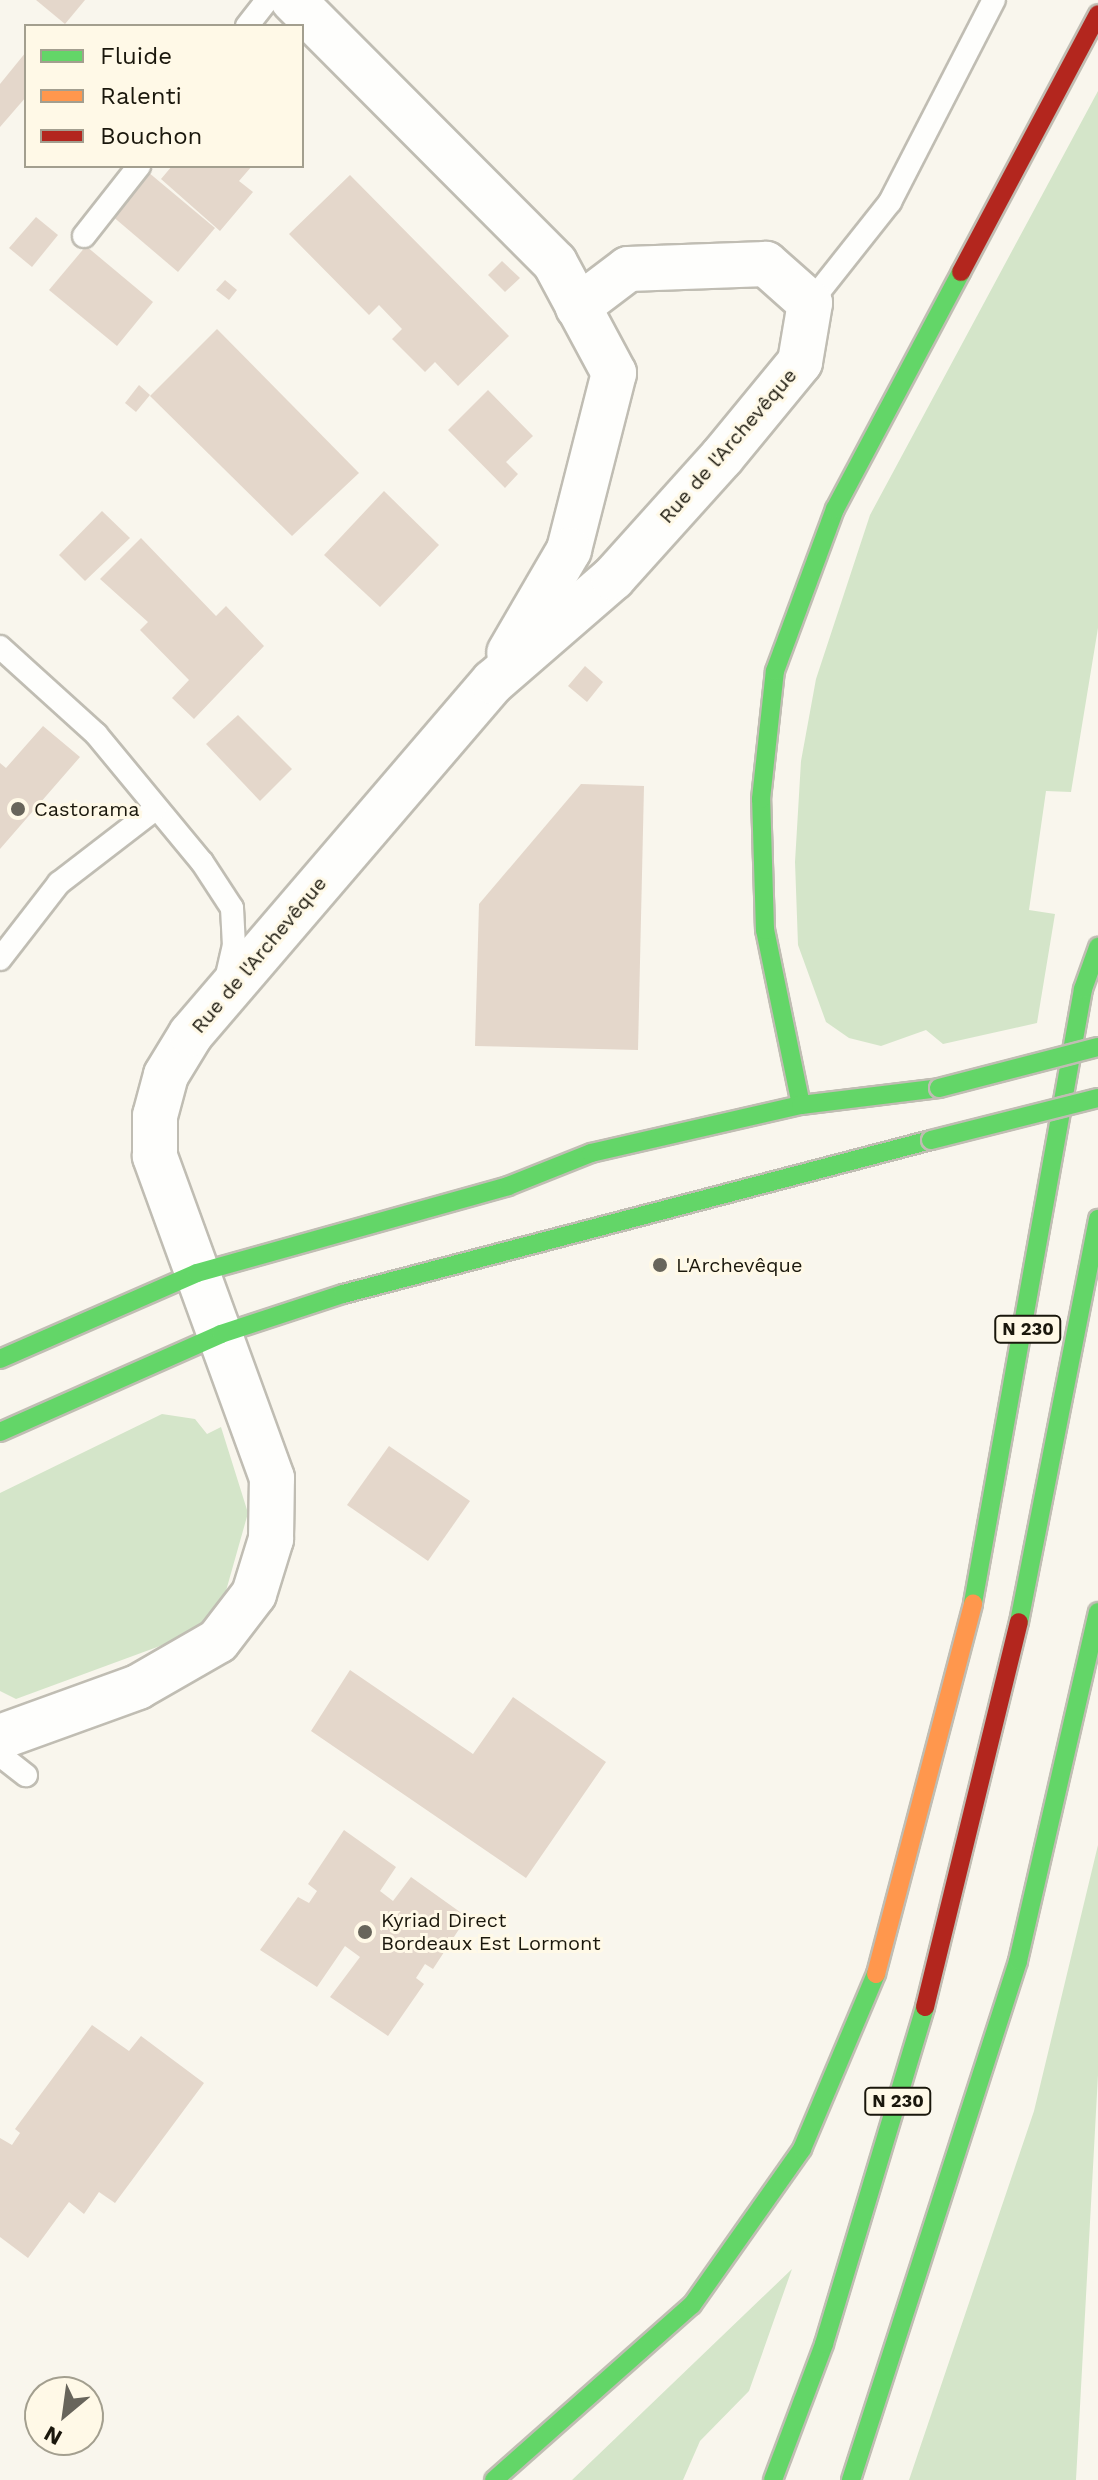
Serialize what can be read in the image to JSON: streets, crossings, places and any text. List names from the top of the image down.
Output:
{
  "streets": {
    "main road": ["N 230"],
    "street": ["Rue de l'Archevêque"]
  },
  "places": ["Castorama", "L'Archevêque", "Kyriad Direct Bordeaux Est Lormont"],
  "legend": ["Fluide", "Ralenti", "Bouchon"],
  "north": "bottom left"
}
